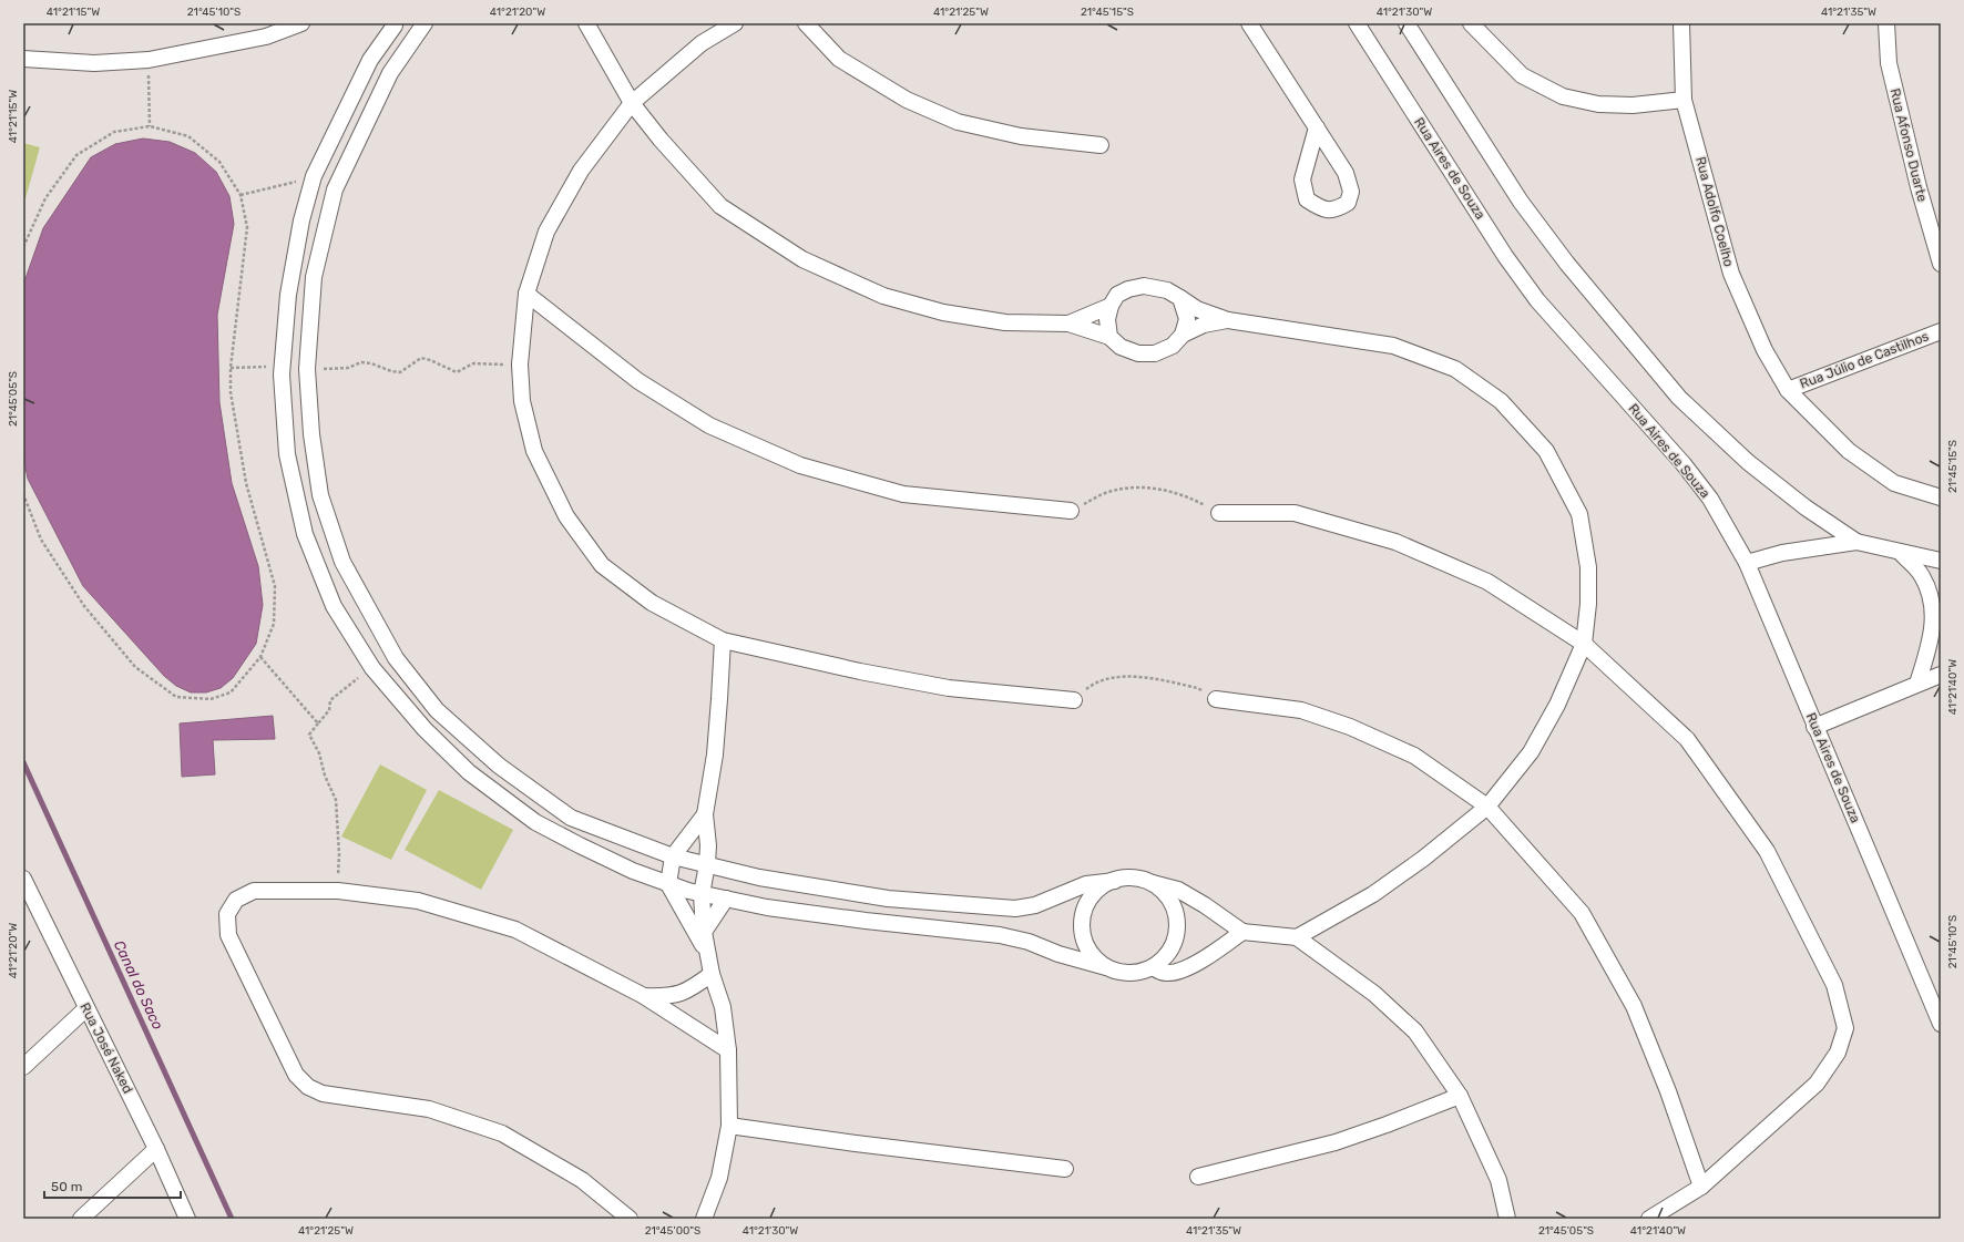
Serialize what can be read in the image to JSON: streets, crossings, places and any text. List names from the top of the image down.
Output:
{
  "streets": {
    "street": [
      "Rua Afonso Duarte",
      "Rua Aires de Souza",
      "Rua Adolfo Coelho",
      "Rua Júlio de Castilhos",
      "Rua José Naked"
    ]
  },
  "crossings": [
    ["Rua Adolfo Coelho", "Rua Júlio de Castilhos"]
  ],
  "water": ["Canal do Saco"],
  "scale_bar": "50 m",
  "coordinates": [
    "41°21'15\"W",
    "21°45'10\"S",
    "41°21'20\"W",
    "41°21'25\"W",
    "21°45'15\"S",
    "41°21'30\"W",
    "41°21'35\"W",
    "21°45'05\"S",
    "41°21'40\"W",
    "21°45'00\"S"
  ]
}
